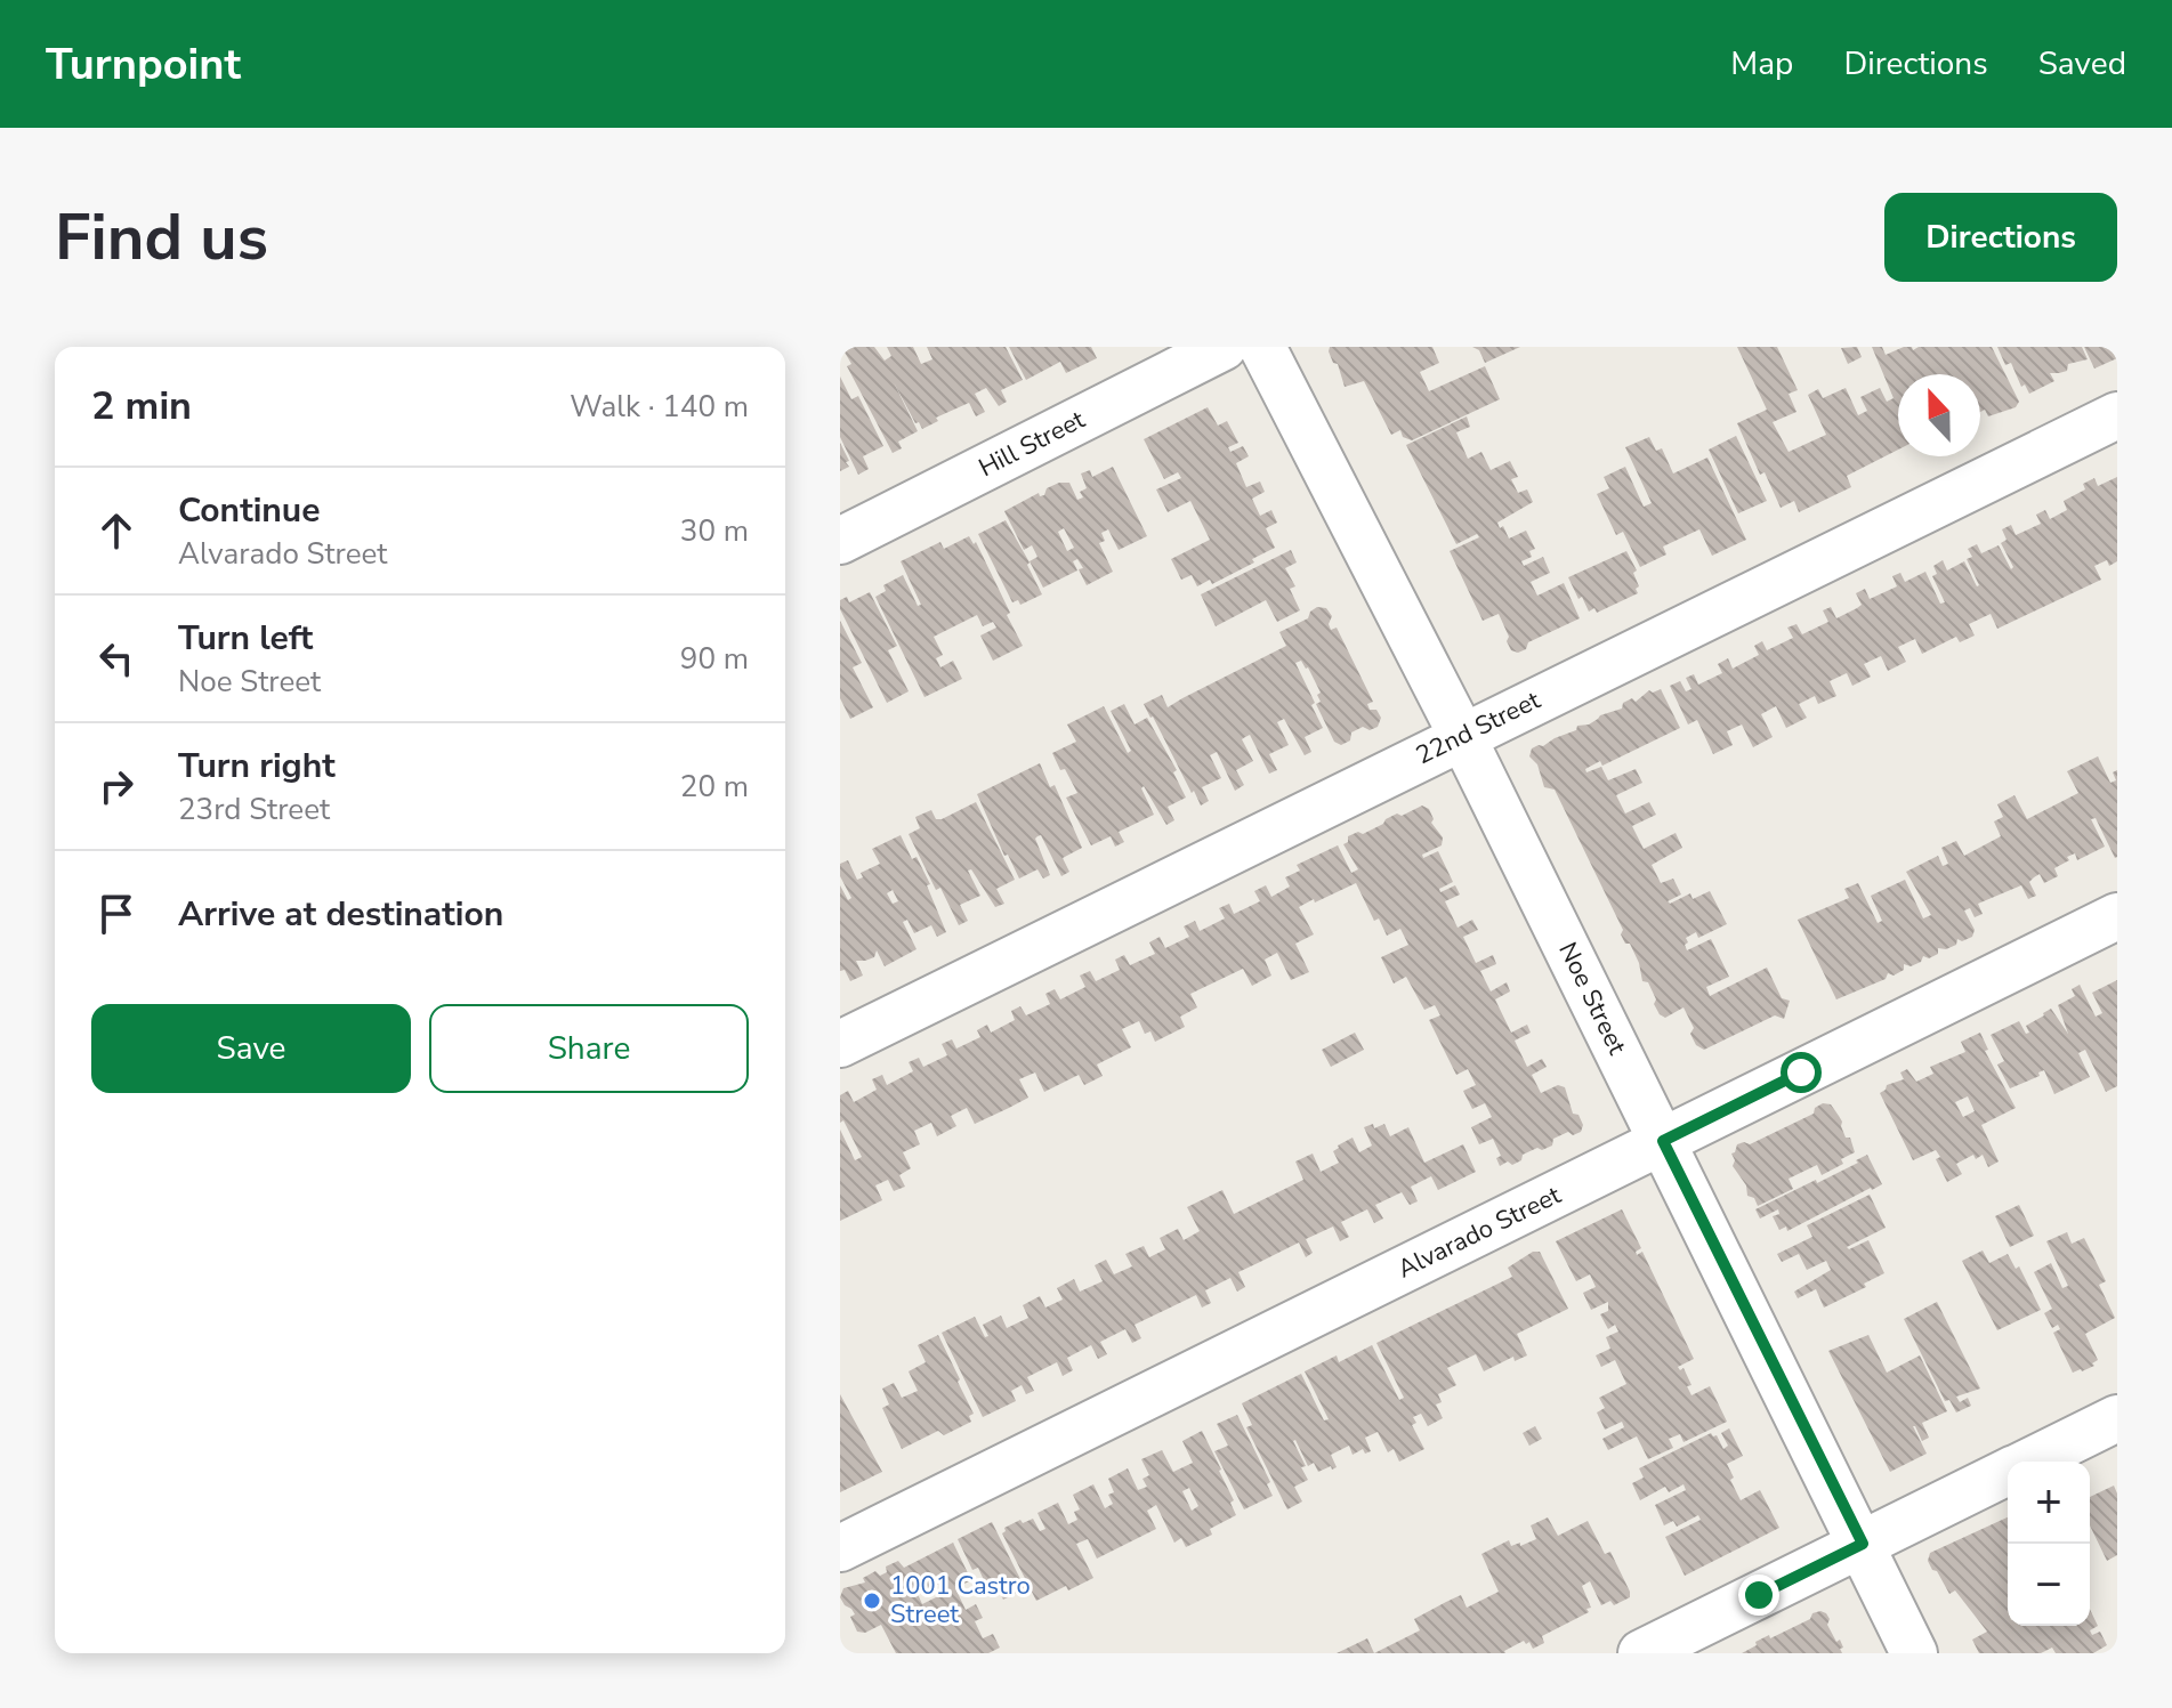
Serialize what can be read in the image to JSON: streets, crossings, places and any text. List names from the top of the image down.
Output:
{
  "streets": {
    "street": [
      "Hill Street",
      "22nd Street",
      "Noe Street",
      "Alvarado Street"
    ]
  },
  "crossings": [
    ["22nd Street", "Noe Street"],
    ["Noe Street", "Alvarado Street"]
  ],
  "places": ["1001 Castro Street"],
  "north": "top",
  "page": {
    "header": "Turnpoint",
    "nav": ["Map", "Directions", "Saved"],
    "buttons": [
      "Directions",
      ["Save", "Share"]
    ],
    "title": "Find us",
    "heading": ["2 min", "Walk · 140 m"],
    "list": [
      ["Continue", "Alvarado Street", "30 m"],
      ["Turn left", "Noe Street", "90 m"],
      ["Turn right", "23rd Street", "20 m"],
      "Arrive at destination"
    ],
    "map_buttons": ["+", "−"]
  }
}
